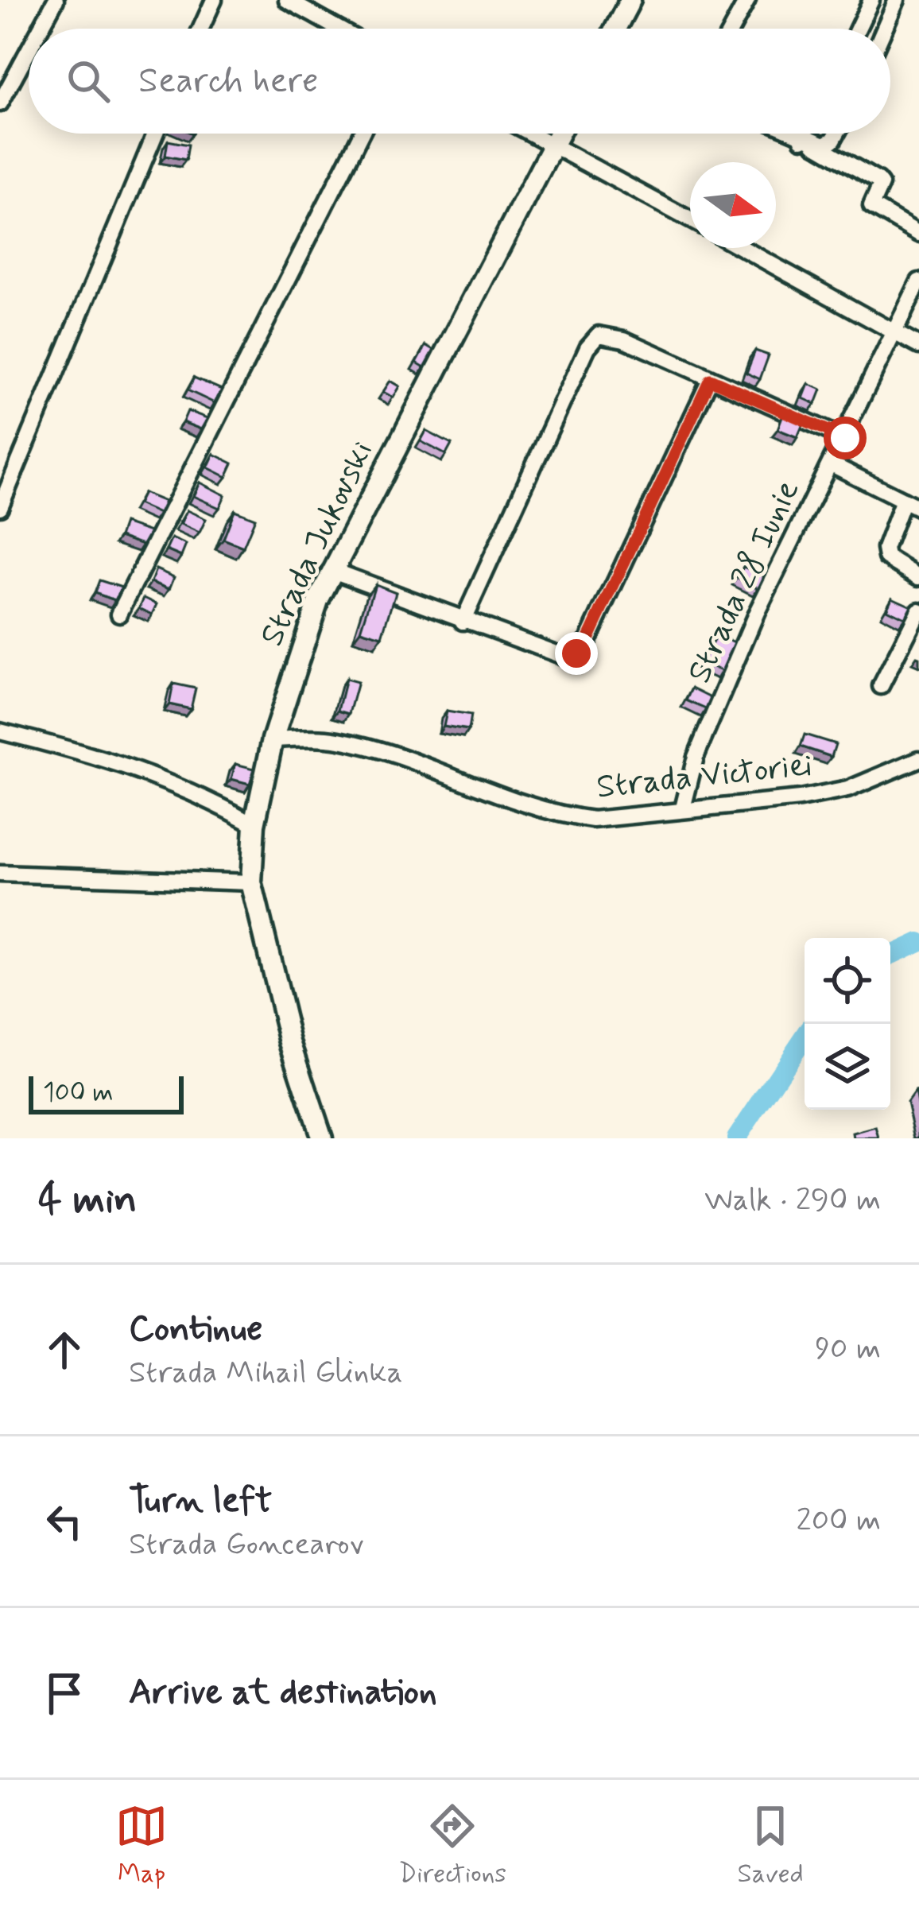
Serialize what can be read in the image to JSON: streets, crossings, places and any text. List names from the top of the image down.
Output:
{
  "streets": {
    "main road": ["Strada Jukovski"],
    "street": ["Strada 28 Iunie", "Strada Victoriei"]
  },
  "crossings": [
    ["Strada Jukovski", "Strada Victoriei"],
    ["Strada 28 Iunie", "Strada Victoriei"]
  ],
  "scale_bar": "100 m",
  "north": "right",
  "page": {
    "search": "Search here",
    "scale": "100 m",
    "heading": ["4 min", "Walk · 290 m"],
    "list": [
      ["Continue", "Strada Mihail Glinka", "90 m"],
      ["Turn left", "Strada Goncearov", "200 m"],
      "Arrive at destination"
    ],
    "nav": ["Map", "Directions", "Saved"]
  }
}
